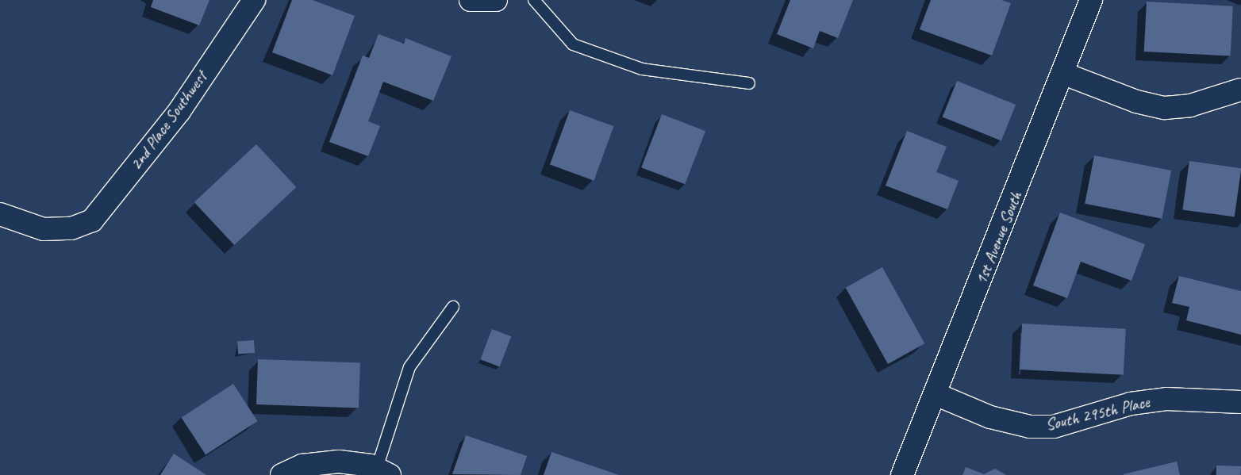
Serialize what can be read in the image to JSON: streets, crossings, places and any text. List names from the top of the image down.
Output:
{
  "streets": {
    "street": ["2nd Place Southwest", "1st Avenue South", "South 295th Place"]
  },
  "crossings": [
    ["1st Avenue South", "South 295th Place"]
  ]
}
